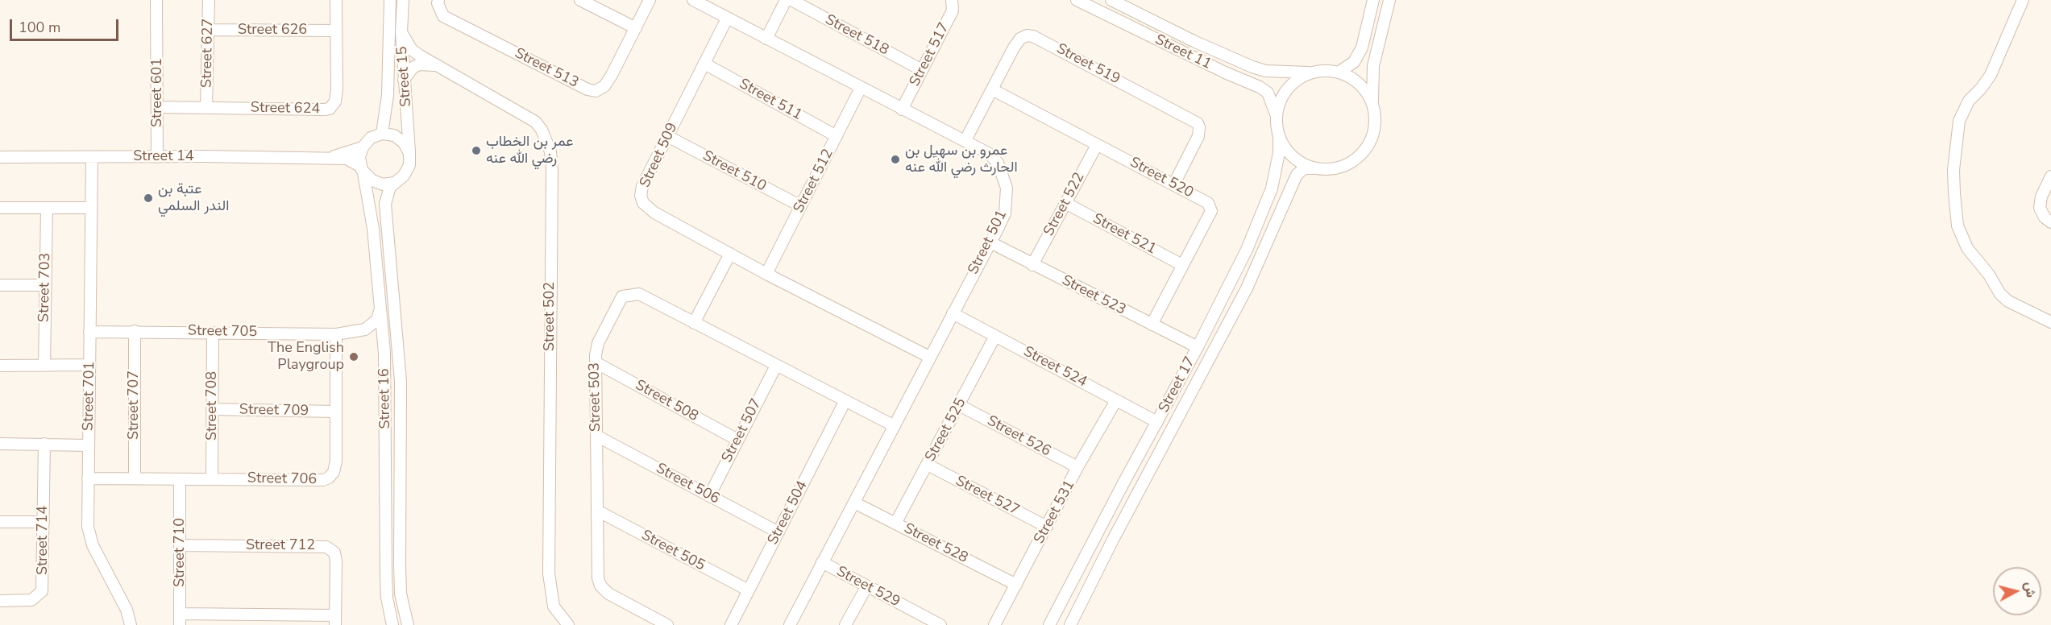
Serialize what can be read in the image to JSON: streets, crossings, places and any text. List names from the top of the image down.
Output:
{
  "streets": {
    "street": [
      "Street 626",
      "Street 518",
      "Street 11",
      "Street 627",
      "Street 517",
      "Street 519",
      "Street 513",
      "Street 15",
      "Street 601",
      "Street 511",
      "Street 624",
      "Street 509",
      "Street 14",
      "Street 510",
      "Street 520",
      "Street 512",
      "Street 522",
      "Street 521",
      "Street 501",
      "Street 703",
      "Street 523",
      "Street 502",
      "Street 705",
      "Street 524",
      "Street 17",
      "Street 701",
      "Street 503",
      "Street 16",
      "Street 508",
      "Street 707",
      "Street 708",
      "Street 709",
      "Street 525",
      "Street 507",
      "Street 526",
      "Street 706",
      "Street 506",
      "Street 527",
      "Street 531",
      "Street 504",
      "Street 714",
      "Street 528",
      "Street 712",
      "Street 505",
      "Street 710",
      "Street 529"
    ]
  },
  "crossings": [
    ["Street 626", "Street 627"],
    ["Street 626", "Street 624"],
    ["Street 518", "Street 517"],
    ["Street 11", "Street 17"],
    ["Street 627", "Street 624"],
    ["Street 517", "Street 501"],
    ["Street 519", "Street 520"],
    ["Street 519", "Street 501"],
    ["Street 15", "Street 14"],
    ["Street 15", "Street 502"],
    ["Street 15", "Street 16"],
    ["Street 601", "Street 624"],
    ["Street 601", "Street 14"],
    ["Street 511", "Street 509"],
    ["Street 511", "Street 512"],
    ["Street 509", "Street 510"],
    ["Street 509", "Street 512"],
    ["Street 509", "Street 501"],
    ["Street 14", "Street 701"],
    ["Street 14", "Street 16"],
    ["Street 510", "Street 512"],
    ["Street 520", "Street 522"],
    ["Street 520", "Street 521"],
    ["Street 520", "Street 523"],
    ["Street 512", "Street 501"],
    ["Street 522", "Street 521"],
    ["Street 522", "Street 523"],
    ["Street 501", "Street 523"],
    ["Street 501", "Street 524"],
    ["Street 501", "Street 503"],
    ["Street 501", "Street 528"],
    ["Street 501", "Street 529"],
    ["Street 523", "Street 17"],
    ["Street 705", "Street 701"],
    ["Street 705", "Street 16"],
    ["Street 705", "Street 707"],
    ["Street 705", "Street 708"],
    ["Street 705", "Street 706"],
    ["Street 524", "Street 17"],
    ["Street 524", "Street 525"],
    ["Street 524", "Street 531"],
    ["Street 701", "Street 706"],
    ["Street 503", "Street 508"],
    ["Street 503", "Street 507"],
    ["Street 503", "Street 506"],
    ["Street 503", "Street 504"],
    ["Street 503", "Street 505"],
    ["Street 508", "Street 507"],
    ["Street 707", "Street 706"],
    ["Street 708", "Street 709"],
    ["Street 708", "Street 706"],
    ["Street 709", "Street 706"],
    ["Street 525", "Street 526"],
    ["Street 525", "Street 527"],
    ["Street 525", "Street 528"],
    ["Street 507", "Street 506"],
    ["Street 526", "Street 531"],
    ["Street 706", "Street 710"],
    ["Street 506", "Street 504"],
    ["Street 527", "Street 531"],
    ["Street 531", "Street 528"],
    ["Street 504", "Street 505"],
    ["Street 712", "Street 710"]
  ],
  "places": [
    "عمر بن الخطاب رضي الله عنه",
    "عمرو بن سهيل بن الحارث رضي الله عنه",
    "عتبة بن الندر السلمي",
    "The English Playgroup"
  ],
  "scale_bar": "100 m",
  "north": "right"
}
